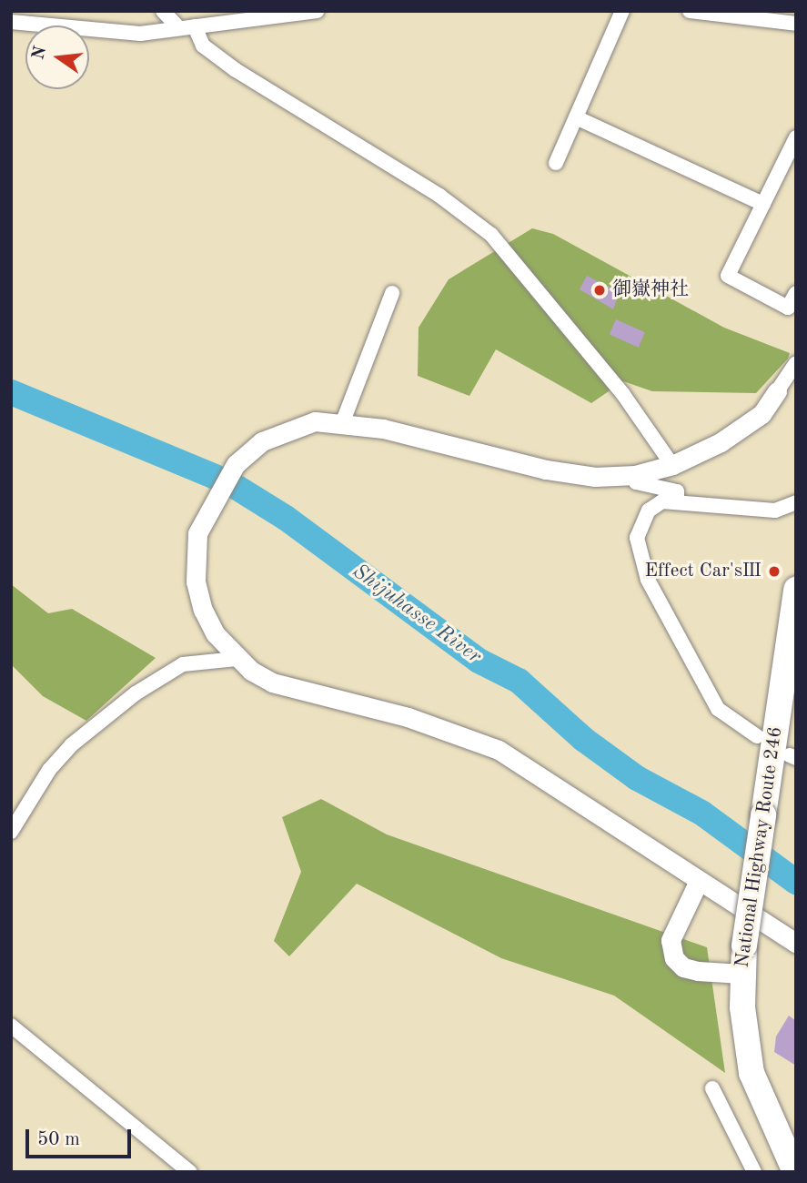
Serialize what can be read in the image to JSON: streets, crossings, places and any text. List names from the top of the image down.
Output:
{
  "streets": {
    "highway": ["National Highway Route 246"]
  },
  "water": ["Shijuhasse River"],
  "places": ["御嶽神社", "Effect Car'sⅢ"],
  "scale_bar": "50 m",
  "north": "left"
}
